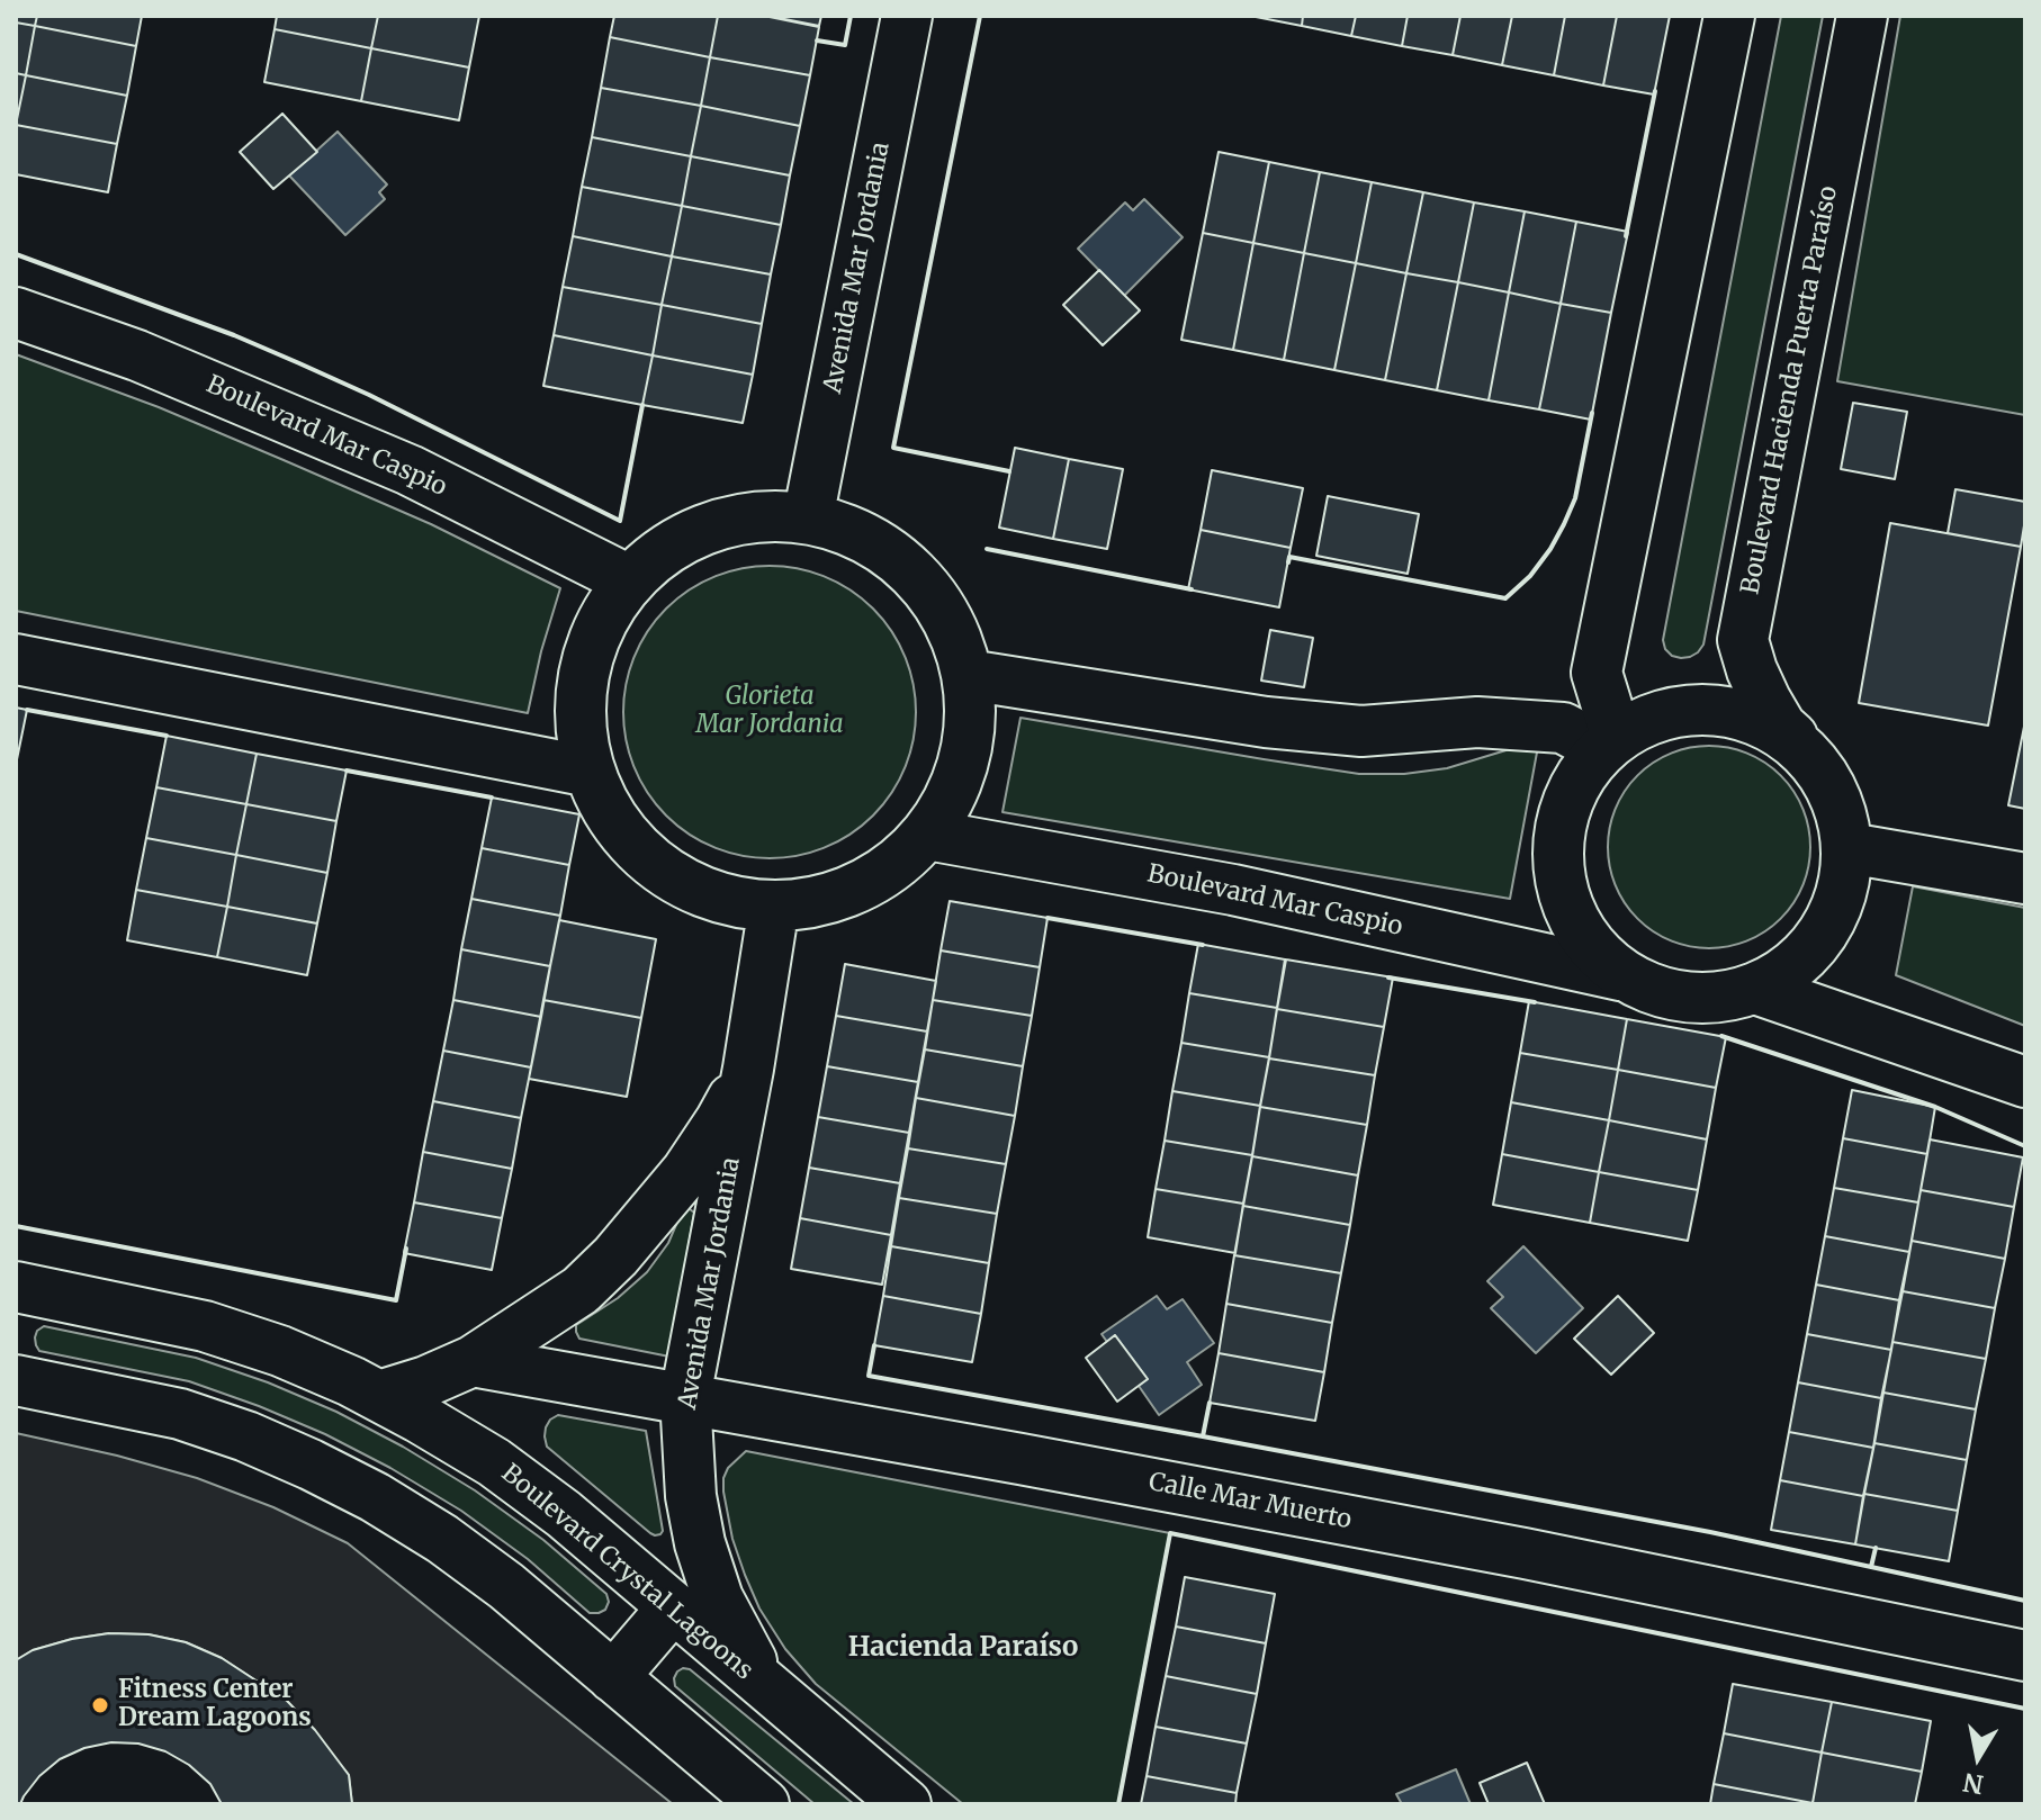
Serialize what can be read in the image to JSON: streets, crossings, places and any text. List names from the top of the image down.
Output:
{
  "streets": {
    "street": [
      "Avenida Mar Jordania",
      "Boulevard Hacienda Puerta Paraíso",
      "Boulevard Mar Caspio",
      "Calle Mar Muerto",
      "Boulevard Crystal Lagoons"
    ]
  },
  "crossings": [
    ["Avenida Mar Jordania", "Calle Mar Muerto"],
    ["Avenida Mar Jordania", "Boulevard Crystal Lagoons"],
    ["Boulevard Hacienda Puerta Paraíso", "Boulevard Mar Caspio"]
  ],
  "districts": ["Hacienda Paraíso"],
  "parks": ["Glorieta Mar Jordania"],
  "places": ["Fitness Center Dream Lagoons"],
  "north": "bottom"
}
